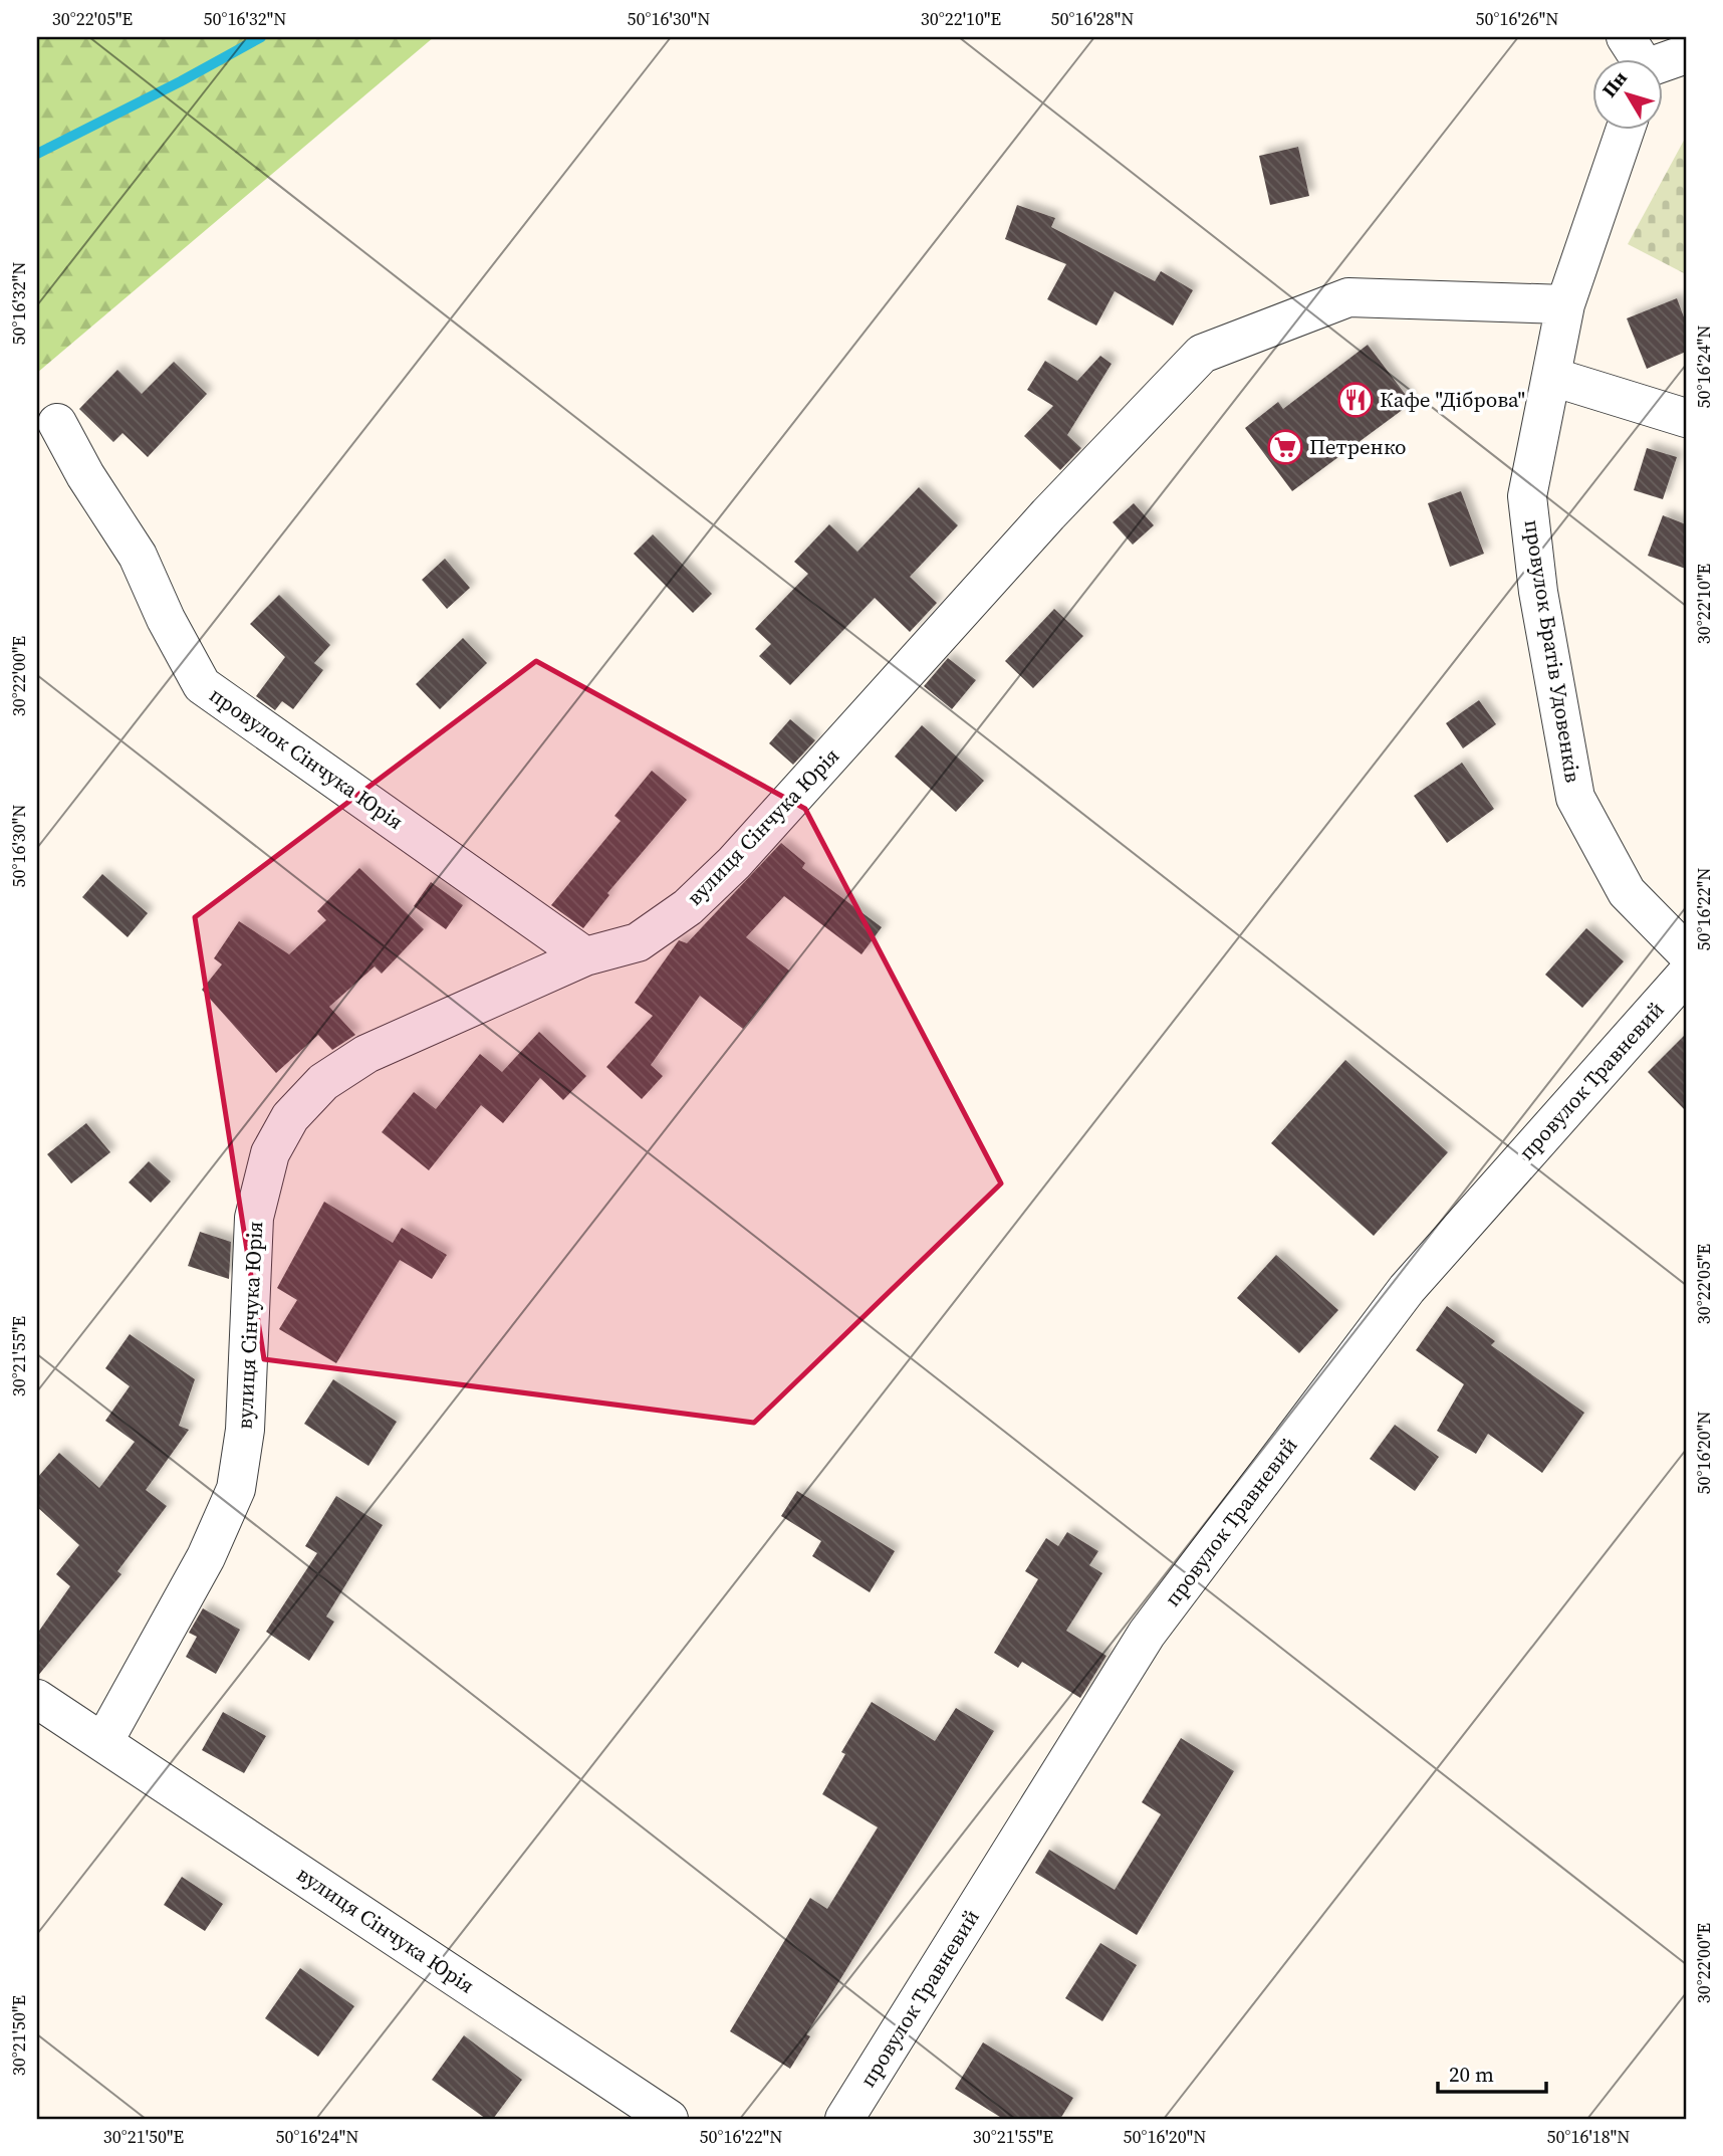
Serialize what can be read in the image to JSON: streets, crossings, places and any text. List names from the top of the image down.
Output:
{
  "streets": {
    "street": [
      "провулок Братів Удовенків",
      "провулок Сінчука Юрія",
      "вулиця Сінчука Юрія",
      "провулок Травневий"
    ]
  },
  "crossings": [
    ["провулок Братів Удовенків", "вулиця Сінчука Юрія"],
    ["провулок Сінчука Юрія", "вулиця Сінчука Юрія"]
  ],
  "places": {
    "restaurant": ["Кафе \"Діброва\""],
    "supermarket": ["Петренко"]
  },
  "scale_bar": "20 m",
  "north": "top left",
  "coordinates": [
    "30°22'05\"E",
    "50°16'32\"N",
    "50°16'30\"N",
    "30°22'10\"E",
    "50°16'28\"N",
    "50°16'26\"N",
    "50°16'24\"N",
    "30°22'00\"E",
    "50°16'22\"N",
    "30°21'55\"E",
    "50°16'20\"N",
    "30°21'50\"E",
    "50°16'18\"N"
  ]
}
